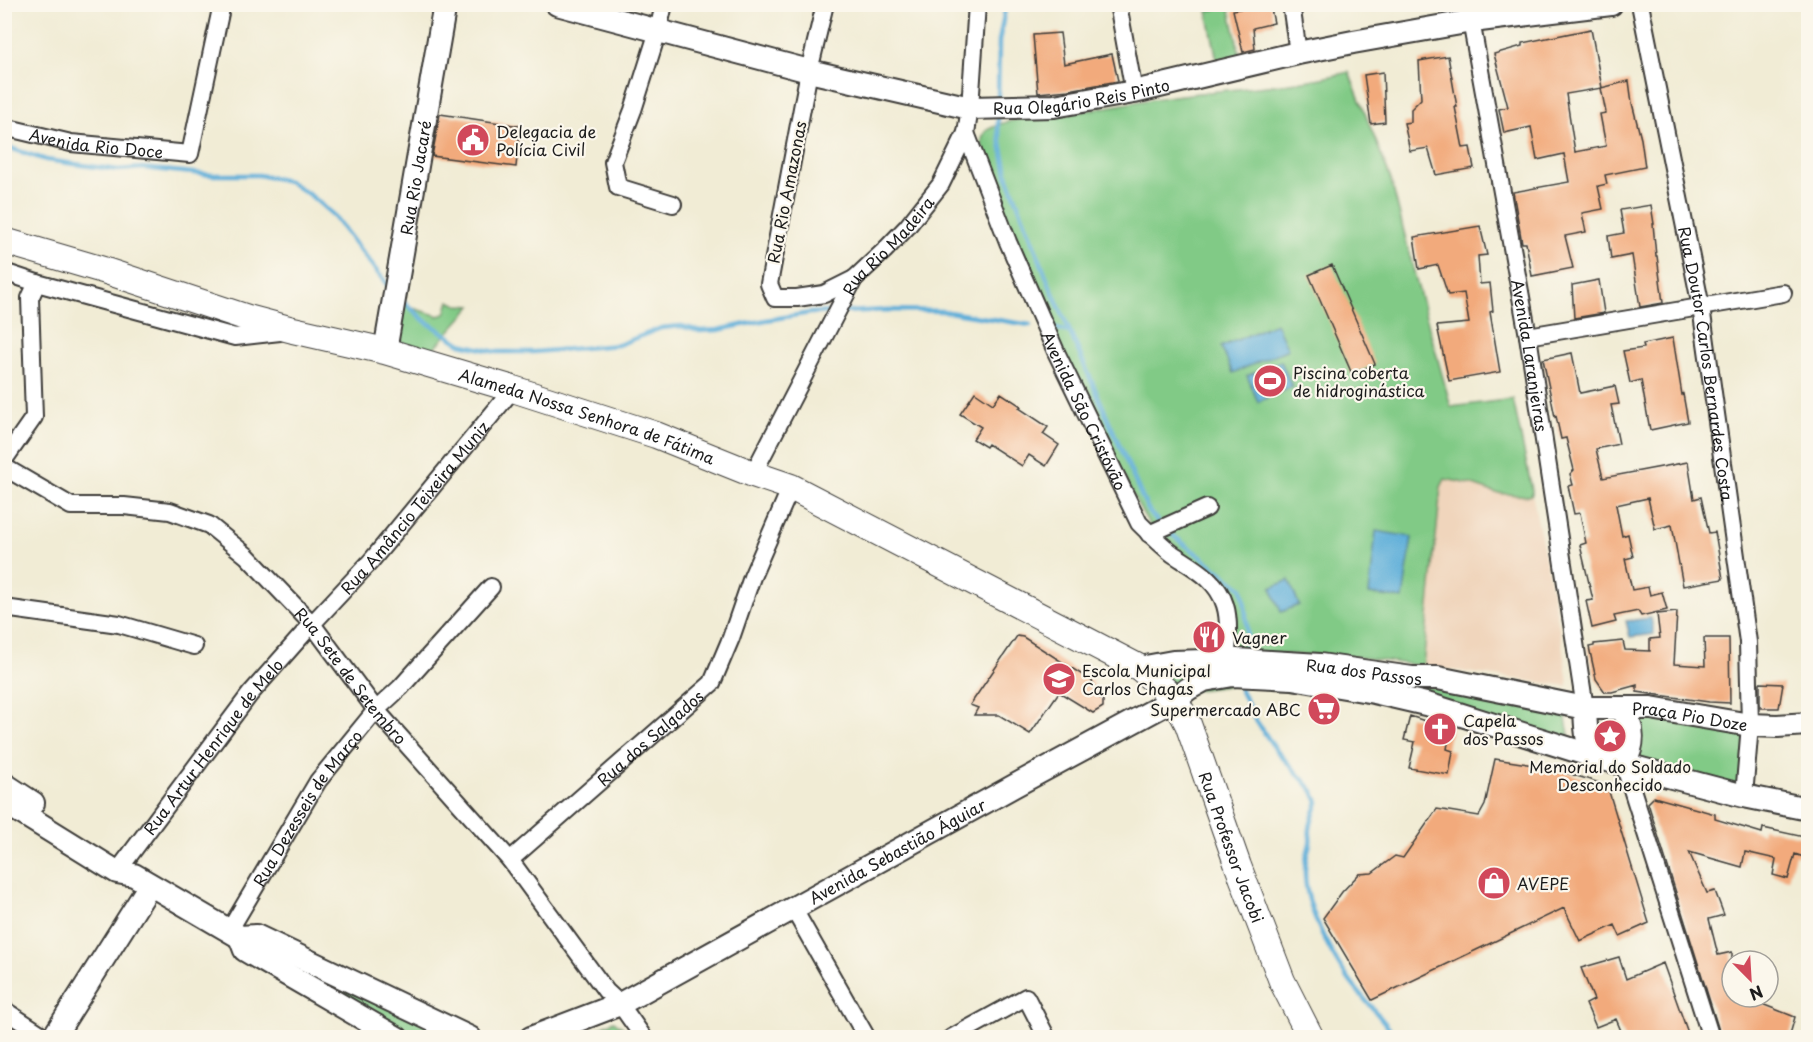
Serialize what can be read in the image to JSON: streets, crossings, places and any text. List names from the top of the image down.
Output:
{
  "streets": {
    "main road": ["Alameda Nossa Senhora de Fátima", "Rua Professor Jacobi"],
    "street": [
      "Rua Olegário Reis Pinto",
      "Avenida Rio Doce",
      "Rua Rio Jacaré",
      "Rua Rio Amazonas",
      "Rua Rio Madeira",
      "Avenida Laranjeiras",
      "Rua Doutor Carlos Bernardes Costa",
      "Avenida São Cristóvão",
      "Rua Amâncio Teixeira Muniz",
      "Rua dos Passos",
      "Rua Sete de Setembro",
      "Praça Pio Doze",
      "Rua dos Salgados",
      "Rua Artur Henrique de Melo",
      "Rua Dezesseis de Março",
      "Avenida Sebastião Águiar"
    ]
  },
  "crossings": [
    ["Rua Olegário Reis Pinto", "Rua Rio Amazonas"],
    ["Rua Olegário Reis Pinto", "Rua Rio Madeira"],
    ["Rua Olegário Reis Pinto", "Avenida Laranjeiras"],
    ["Rua Rio Jacaré", "Alameda Nossa Senhora de Fátima"],
    ["Rua Rio Amazonas", "Rua Rio Madeira"],
    ["Rua Rio Madeira", "Avenida São Cristóvão"],
    ["Rua Rio Madeira", "Alameda Nossa Senhora de Fátima"],
    ["Avenida Laranjeiras", "Rua dos Passos"],
    ["Avenida Laranjeiras", "Praça Pio Doze"],
    ["Rua Doutor Carlos Bernardes Costa", "Praça Pio Doze"],
    ["Avenida São Cristóvão", "Rua dos Passos"],
    ["Alameda Nossa Senhora de Fátima", "Rua Amâncio Teixeira Muniz"],
    ["Alameda Nossa Senhora de Fátima", "Rua dos Passos"],
    ["Alameda Nossa Senhora de Fátima", "Rua dos Salgados"],
    ["Alameda Nossa Senhora de Fátima", "Rua Professor Jacobi"],
    ["Rua Amâncio Teixeira Muniz", "Rua Sete de Setembro"],
    ["Rua Amâncio Teixeira Muniz", "Rua Artur Henrique de Melo"],
    ["Rua dos Passos", "Praça Pio Doze"],
    ["Rua dos Passos", "Rua Professor Jacobi"],
    ["Rua dos Passos", "Avenida Sebastião Águiar"],
    ["Rua Sete de Setembro", "Rua dos Salgados"],
    ["Rua Sete de Setembro", "Rua Artur Henrique de Melo"],
    ["Rua Sete de Setembro", "Rua Dezesseis de Março"],
    ["Rua Sete de Setembro", "Avenida Sebastião Águiar"],
    ["Rua Professor Jacobi", "Avenida Sebastião Águiar"]
  ],
  "places": {
    "public building": ["Delegacia de Polícia Civil"],
    "sports": ["Piscina coberta de hidroginástica"],
    "restaurant": ["Vagner"],
    "school or university": ["Escola Municipal Carlos Chagas"],
    "supermarket": ["Supermercado ABC"],
    "church": ["Capela dos Passos"],
    "place": ["Memorial do Soldado Desconhecido"],
    "shop": ["AVEPE"]
  },
  "north": "bottom right"
}
